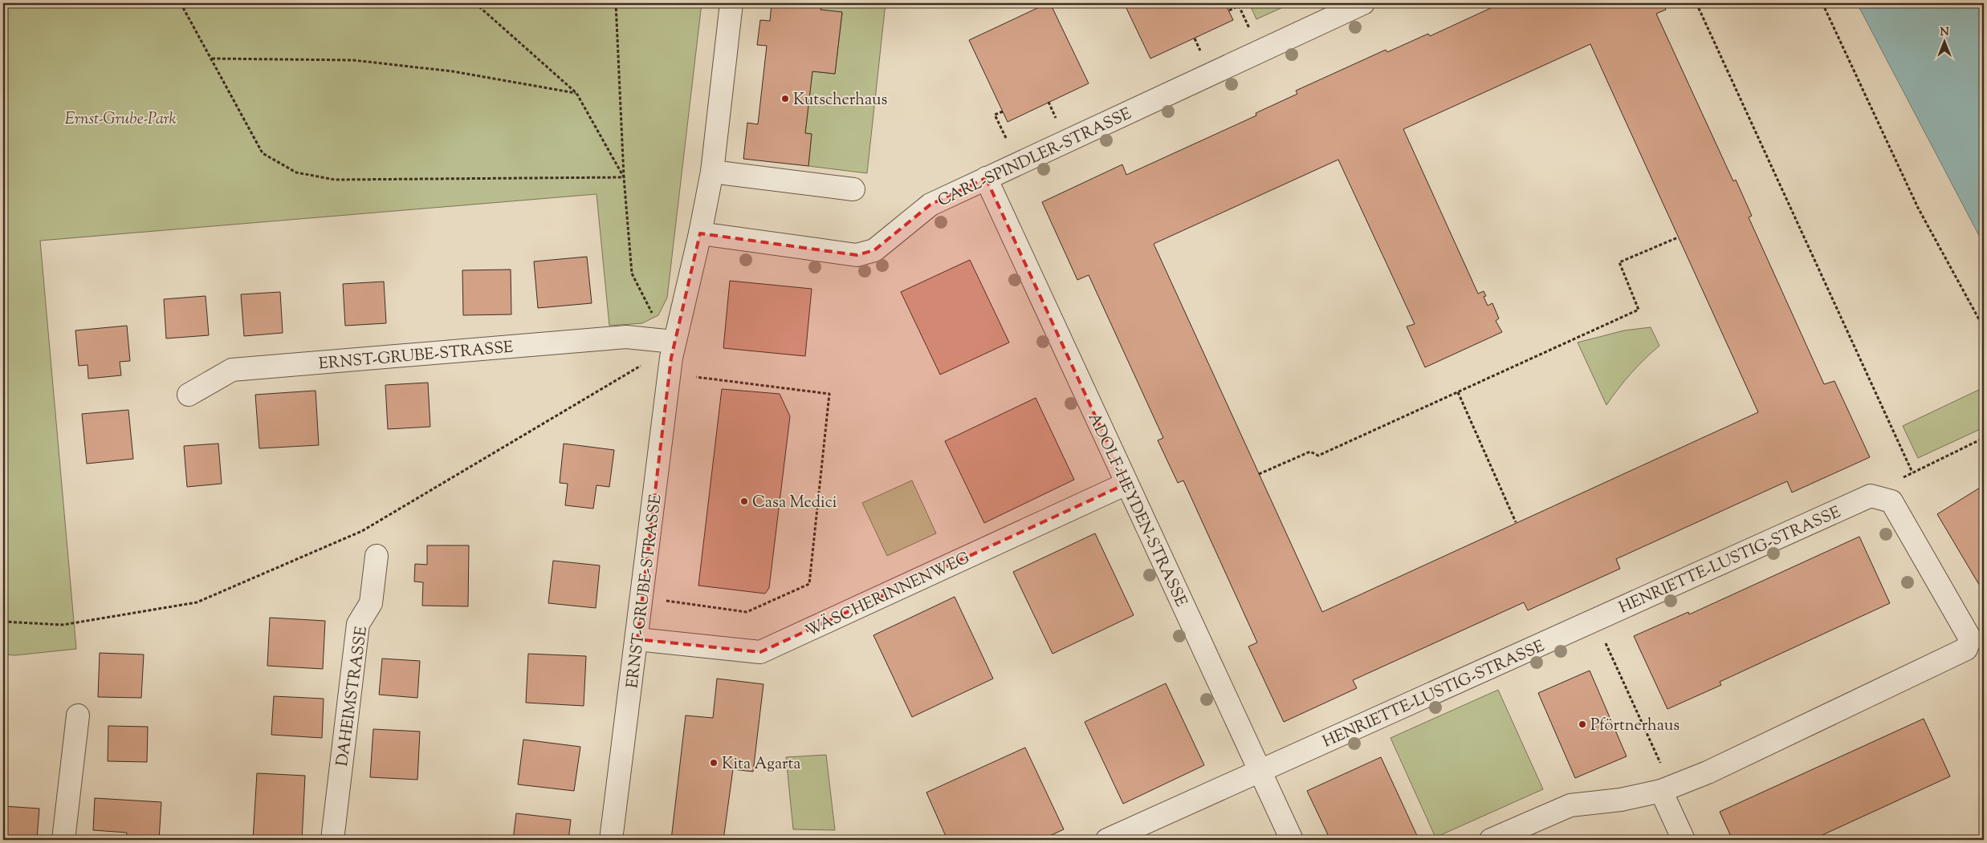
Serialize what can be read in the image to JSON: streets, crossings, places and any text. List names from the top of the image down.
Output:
{
  "streets": {
    "street": [
      "CARL-SPINDLER-STRASSE",
      "ERNST-GRUBE-STRASSE",
      "ADOLF-HEYDEN-STRASSE",
      "HENRIETTE-LUSTIG-STRASSE",
      "WÄSCHERINNENWEG",
      "DAHEIMSTRASSE"
    ]
  },
  "crossings": [
    ["CARL-SPINDLER-STRASSE", "ERNST-GRUBE-STRASSE"],
    ["CARL-SPINDLER-STRASSE", "ADOLF-HEYDEN-STRASSE"],
    ["ERNST-GRUBE-STRASSE", "WÄSCHERINNENWEG"],
    ["ADOLF-HEYDEN-STRASSE", "HENRIETTE-LUSTIG-STRASSE"],
    ["ADOLF-HEYDEN-STRASSE", "WÄSCHERINNENWEG"]
  ],
  "parks": ["Ernst-Grube-Park"],
  "places": [
    "Kutscherhaus",
    "Casa Medici",
    "Pförtnerhaus",
    "Kita Agarta"
  ],
  "north": "top"
}
